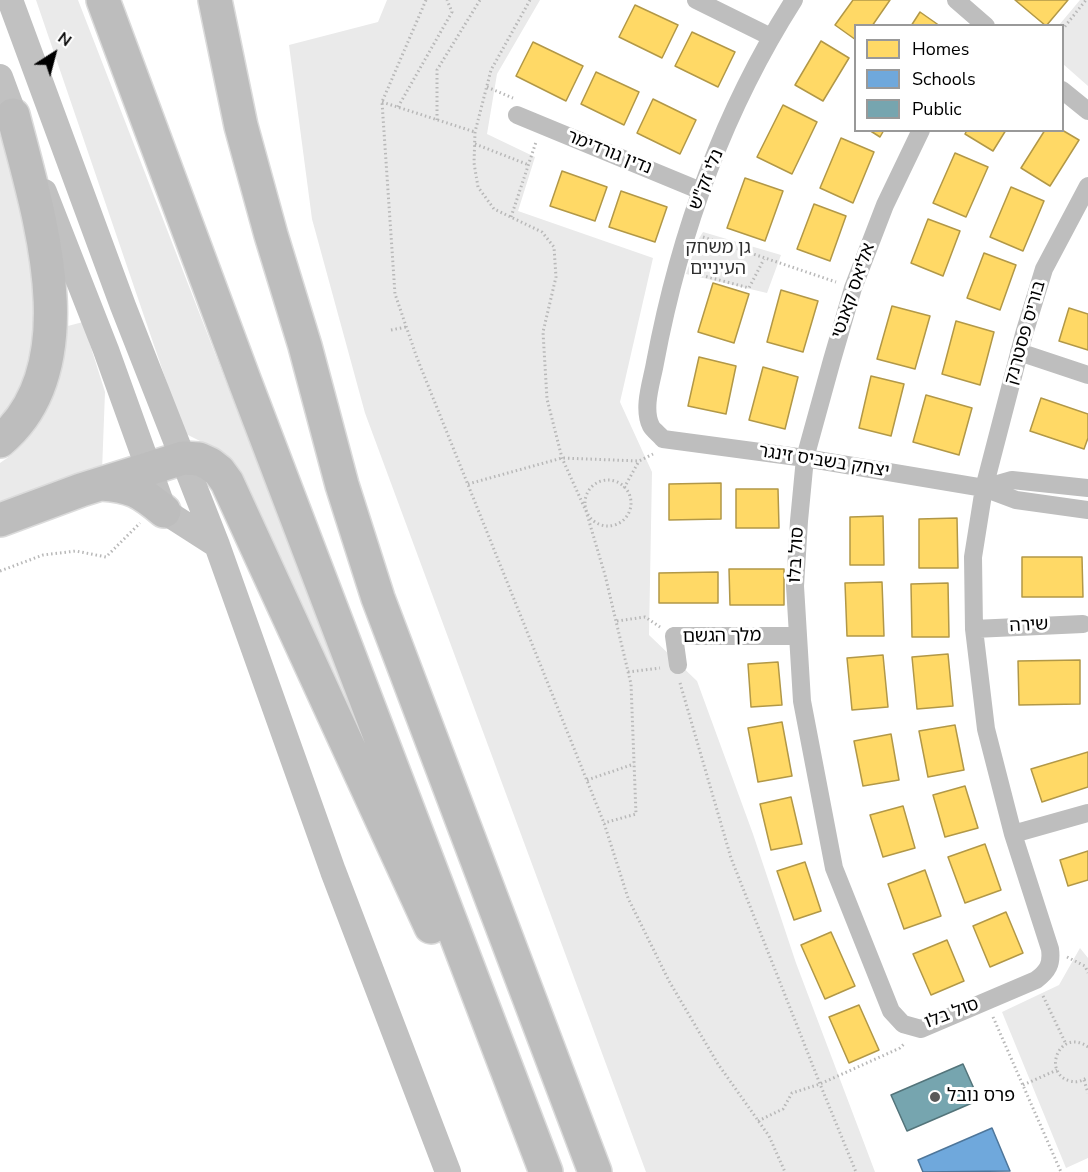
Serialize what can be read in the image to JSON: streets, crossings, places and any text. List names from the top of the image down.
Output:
{
  "streets": {
    "street": [
      "נדין גורדימר",
      "נלי זק\"ש",
      "אליאס קאנטי",
      "בוריס פסטרנק",
      "יצחק בשביס זינגר",
      "סול בלו",
      "שירה",
      "מלך הגשם"
    ]
  },
  "crossings": [
    ["נדין גורדימר", "נלי זק\"ש"],
    ["נלי זק\"ש", "יצחק בשביס זינגר"],
    ["אליאס קאנטי", "יצחק בשביס זינגר"],
    ["אליאס קאנטי", "סול בלו"],
    ["בוריס פסטרנק", "יצחק בשביס זינגר"],
    ["יצחק בשביס זינגר", "סול בלו"],
    ["סול בלו", "מלך הגשם"]
  ],
  "parks": ["גן משחק העיניים"],
  "places": ["פרס נובל"],
  "legend": ["Homes", "Schools", "Public"],
  "north": "top right"
}
